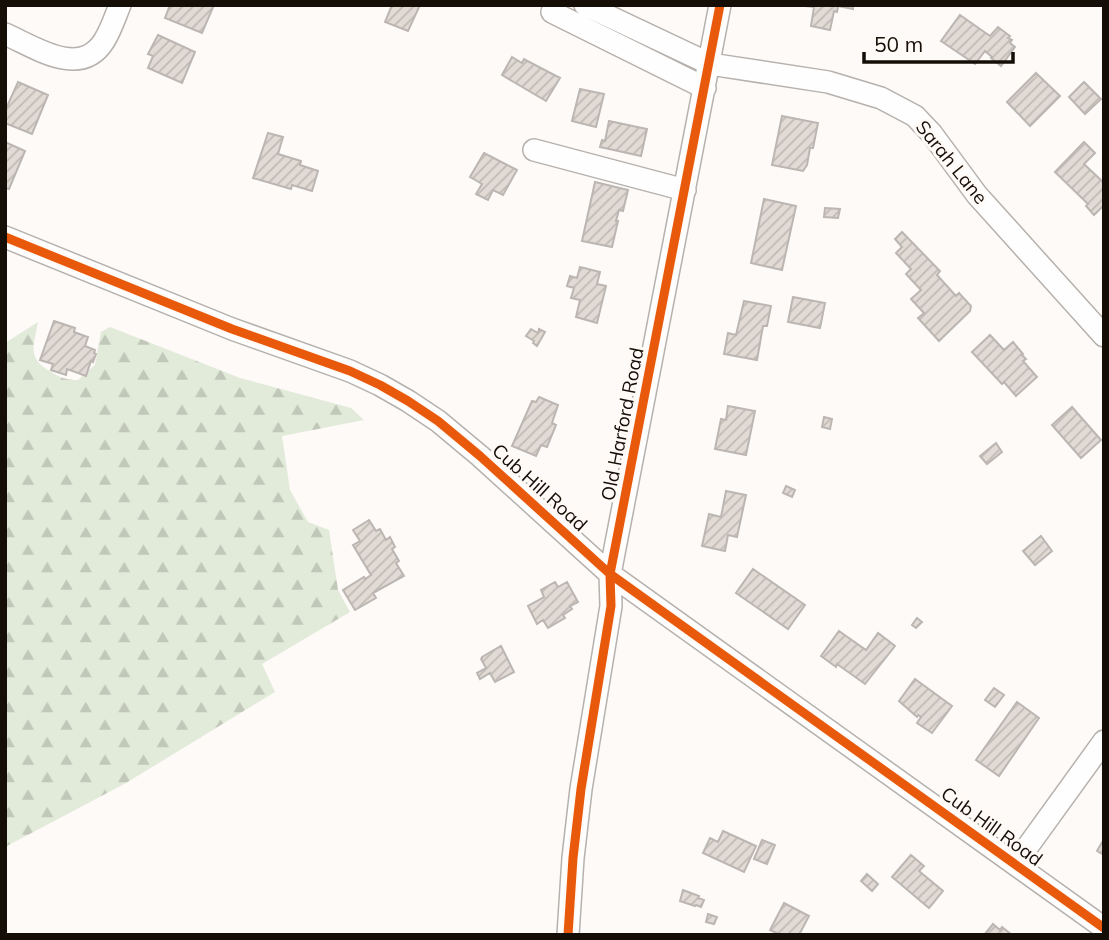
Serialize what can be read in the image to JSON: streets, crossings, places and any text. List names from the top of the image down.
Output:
{
  "streets": {
    "street": ["Sarah Lane", "Old Harford Road", "Cub Hill Road"]
  },
  "crossings": [
    ["Sarah Lane", "Old Harford Road"],
    ["Old Harford Road", "Cub Hill Road"]
  ],
  "scale_bar": "50 m"
}
